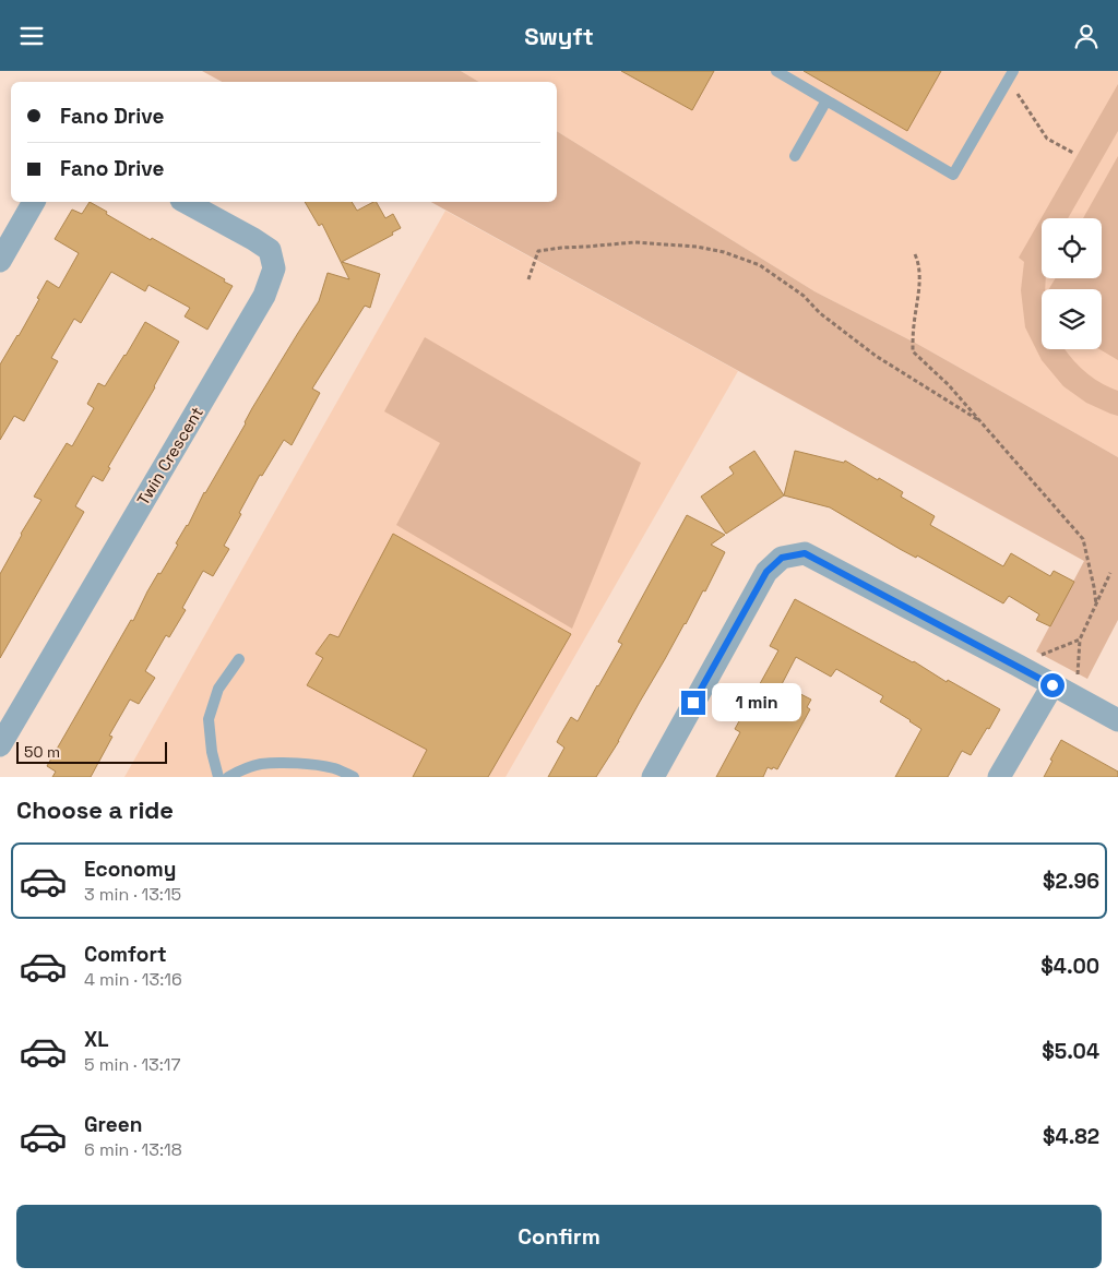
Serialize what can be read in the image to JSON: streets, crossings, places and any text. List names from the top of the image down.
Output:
{
  "streets": {
    "street": ["Twin Crescent"]
  },
  "scale_bar": "50 m",
  "page": {
    "header": "Swyft",
    "banner": ["Fano Drive", "Fano Drive"],
    "bubble": "1 min",
    "scale": "50 m",
    "heading": "Choose a ride",
    "list": [
      {
        "name": "Economy",
        "note": "3 min · 13:15",
        "value": "$2.96"
      },
      {
        "name": "Comfort",
        "note": "4 min · 13:16",
        "value": "$4.00"
      },
      {
        "name": "XL",
        "note": "5 min · 13:17",
        "value": "$5.04"
      },
      {
        "name": "Green",
        "note": "6 min · 13:18",
        "value": "$4.82"
      }
    ],
    "buttons": "Confirm"
  }
}
